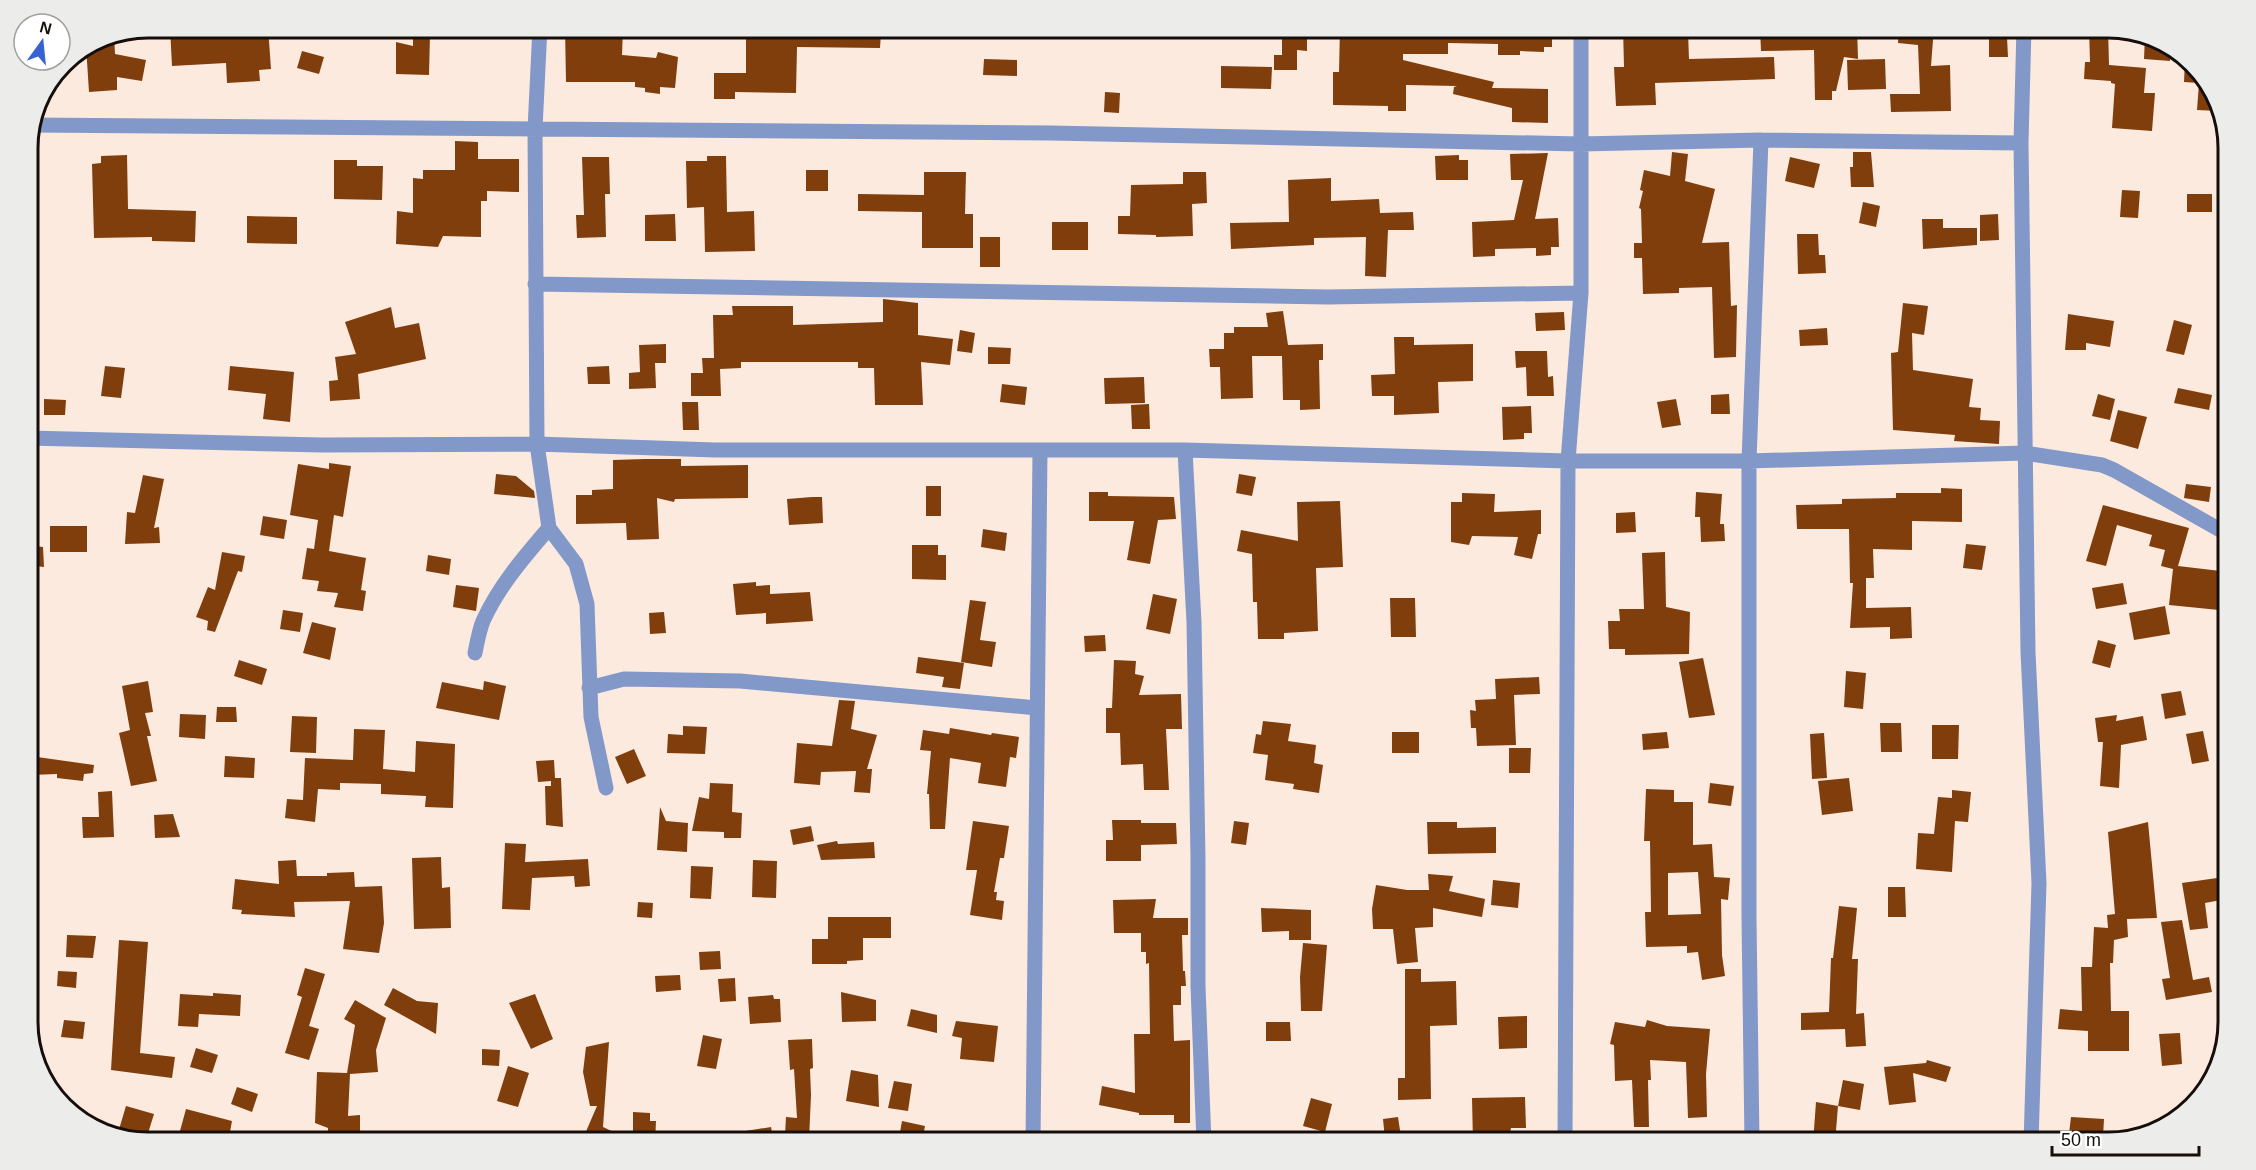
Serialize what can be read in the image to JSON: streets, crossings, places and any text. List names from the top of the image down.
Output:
{
  "scale_bar": "50 m",
  "north": "top"
}
